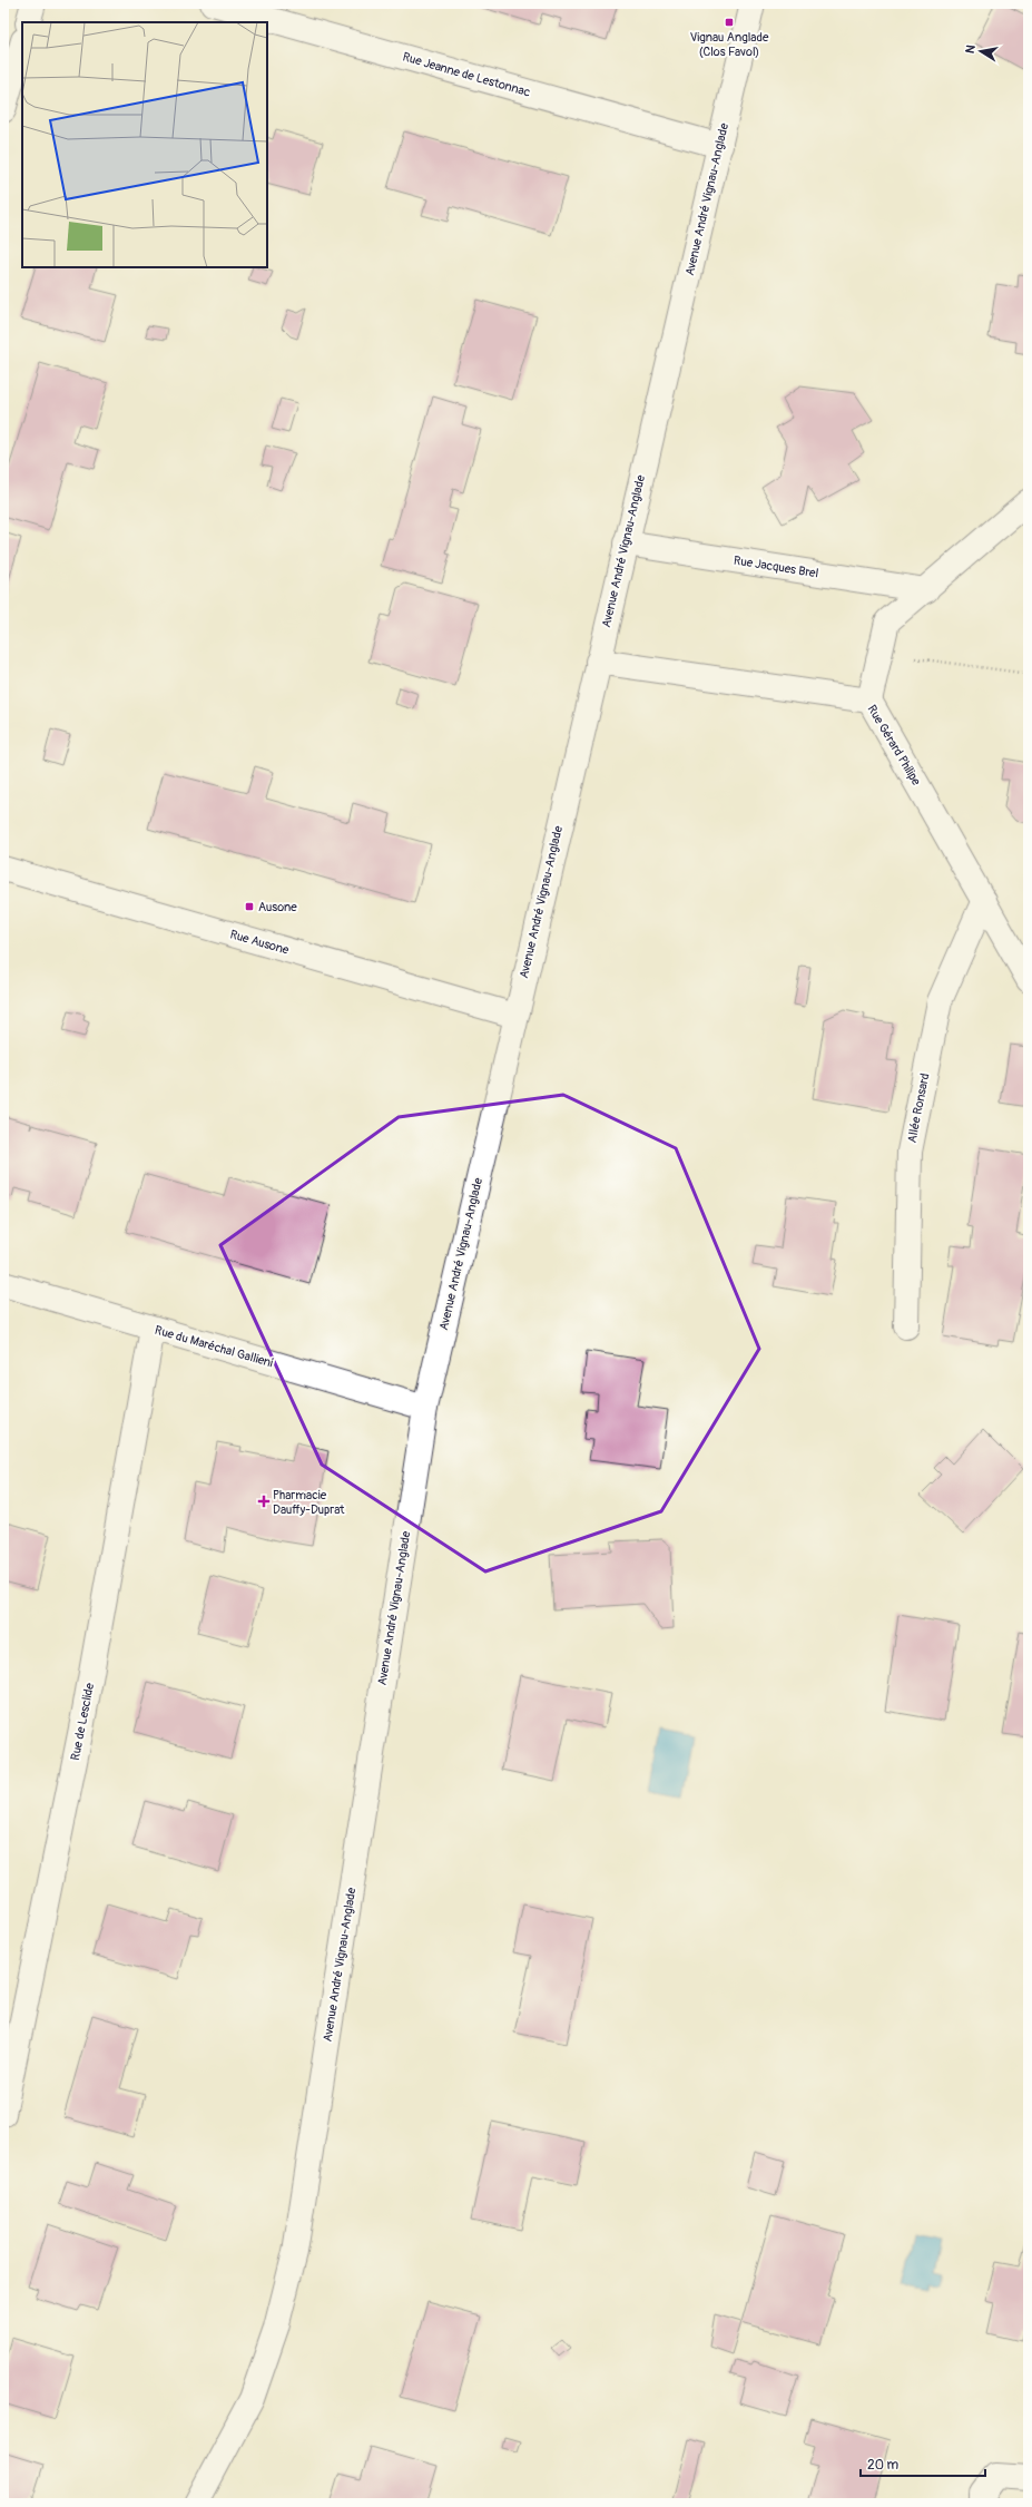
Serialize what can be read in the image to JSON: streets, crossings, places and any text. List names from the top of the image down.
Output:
{
  "streets": {
    "street": [
      "Rue Jeanne de Lestonnac",
      "Avenue André Vignau-Anglade",
      "Rue Jacques Brel",
      "Rue Gérard Philipe",
      "Rue Ausone",
      "Allée Ronsard",
      "Rue du Maréchal Gallieni",
      "Rue de Lesclide"
    ]
  },
  "crossings": [
    ["Rue Jeanne de Lestonnac", "Avenue André Vignau-Anglade"],
    ["Avenue André Vignau-Anglade", "Rue Jacques Brel"],
    ["Avenue André Vignau-Anglade", "Rue Gérard Philipe"],
    ["Avenue André Vignau-Anglade", "Rue Ausone"],
    ["Avenue André Vignau-Anglade", "Rue du Maréchal Gallieni"],
    ["Rue Gérard Philipe", "Allée Ronsard"],
    ["Rue du Maréchal Gallieni", "Rue de Lesclide"]
  ],
  "places": {
    "transit": ["Vignau Anglade (Clos Favol)", "Ausone"],
    "health": ["Pharmacie Dauffy-Duprat"]
  },
  "scale_bar": "20 m",
  "north": "left"
}
